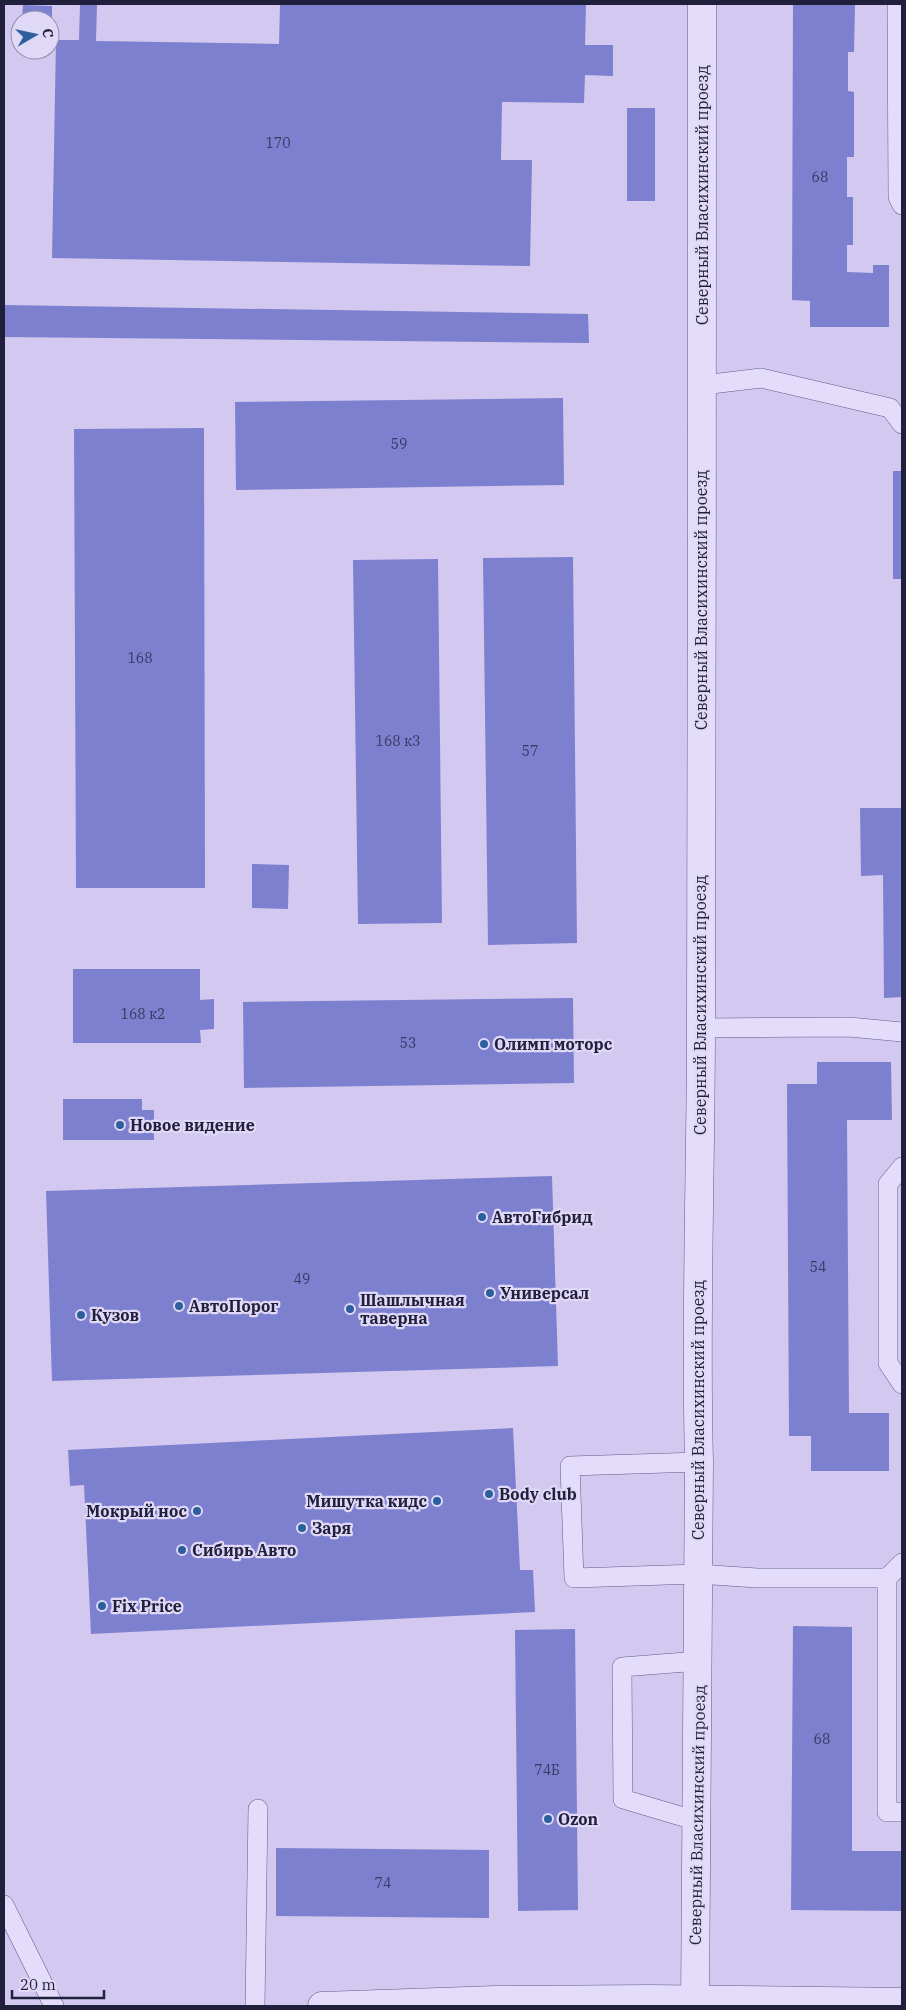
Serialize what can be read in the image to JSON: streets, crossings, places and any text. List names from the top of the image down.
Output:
{
  "streets": {
    "street": ["Северный Власихинский проезд"]
  },
  "places": [
    "Олимп моторс",
    "Новое видение",
    "АвтоГибрид",
    "Универсал",
    "АвтоПорог",
    "Шашлычная таверна",
    "Кузов",
    "Body club",
    "Мишутка кидс",
    "Мокрый нос",
    "Заря",
    "Сибирь Авто",
    "Fix Price",
    "Ozon"
  ],
  "house_numbers": [
    "170",
    "68",
    "59",
    "168",
    "168 к3",
    "57",
    "168 к2",
    "53",
    "54",
    "49",
    "68",
    "74Б",
    "74"
  ],
  "scale_bar": "20 m",
  "north": "right"
}
